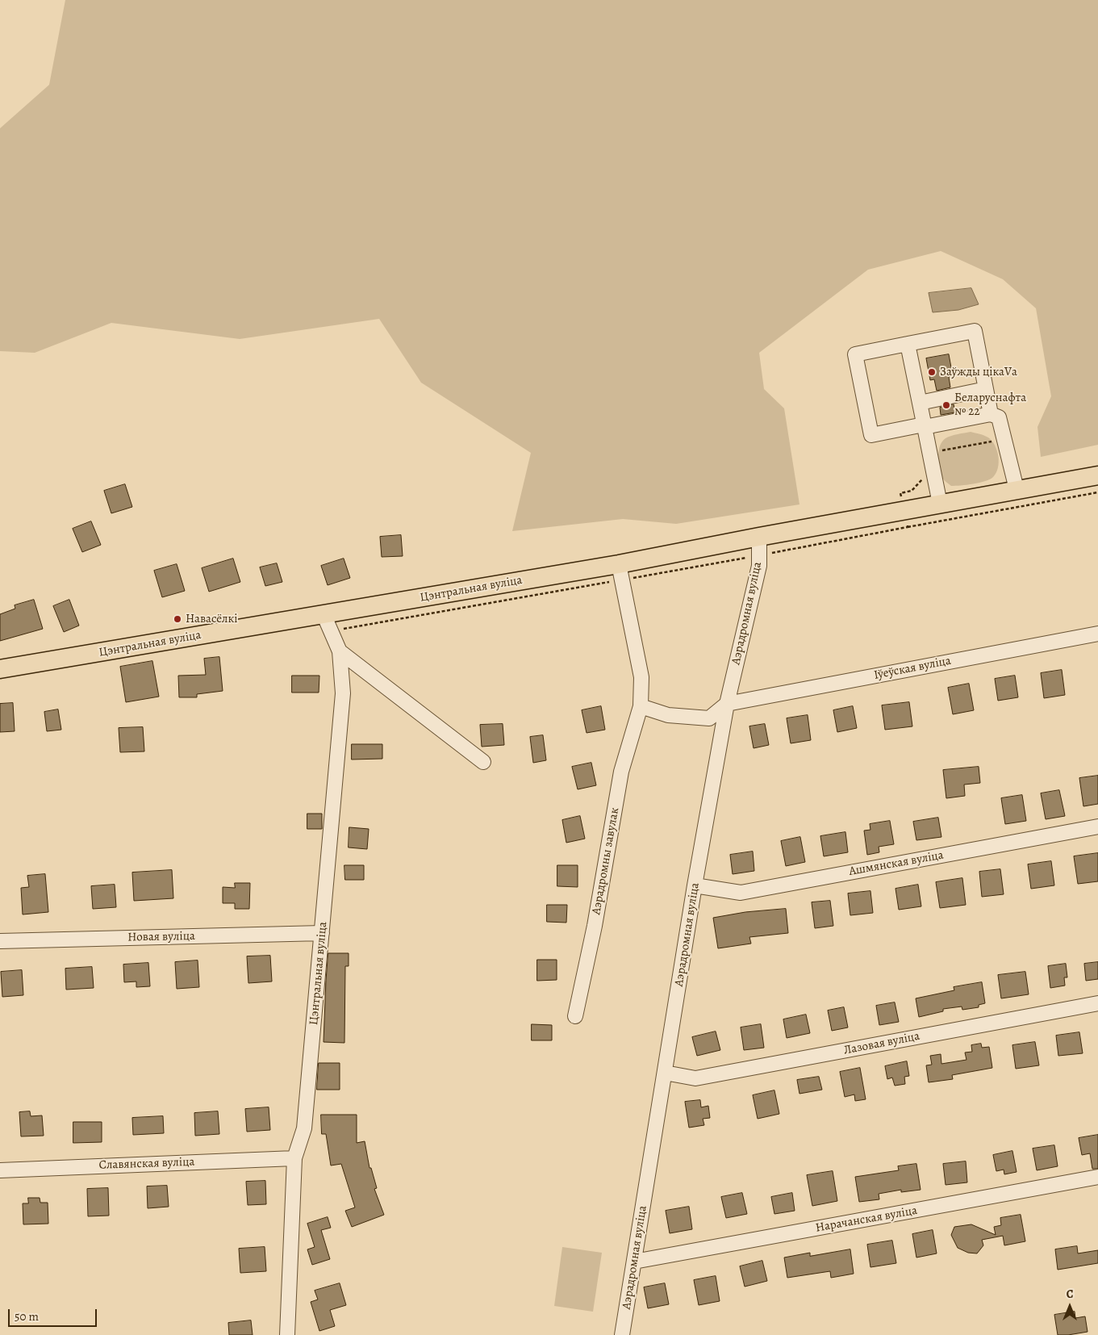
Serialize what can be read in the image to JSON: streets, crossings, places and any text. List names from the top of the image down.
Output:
{
  "streets": {
    "main road": ["Цэнтральная вуліца"],
    "street": [
      "Аэрадромная вуліца",
      "Іўеўская вуліца",
      "Аэрадромны завулак",
      "Ашмянская вуліца",
      "Новая вуліца",
      "Лазовая вуліца",
      "Славянская вуліца",
      "Нарачанская вуліца"
    ]
  },
  "crossings": [
    ["Цэнтральная вуліца", "Аэрадромная вуліца"],
    ["Цэнтральная вуліца", "Аэрадромны завулак"],
    ["Цэнтральная вуліца", "Новая вуліца"],
    ["Цэнтральная вуліца", "Славянская вуліца"],
    ["Аэрадромная вуліца", "Іўеўская вуліца"],
    ["Аэрадромная вуліца", "Ашмянская вуліца"],
    ["Аэрадромная вуліца", "Лазовая вуліца"],
    ["Аэрадромная вуліца", "Нарачанская вуліца"]
  ],
  "places": ["Заўжды цікаVа", "Беларуснафта № 22", "Навасёлкі"],
  "scale_bar": "50 m",
  "north": "top"
}
